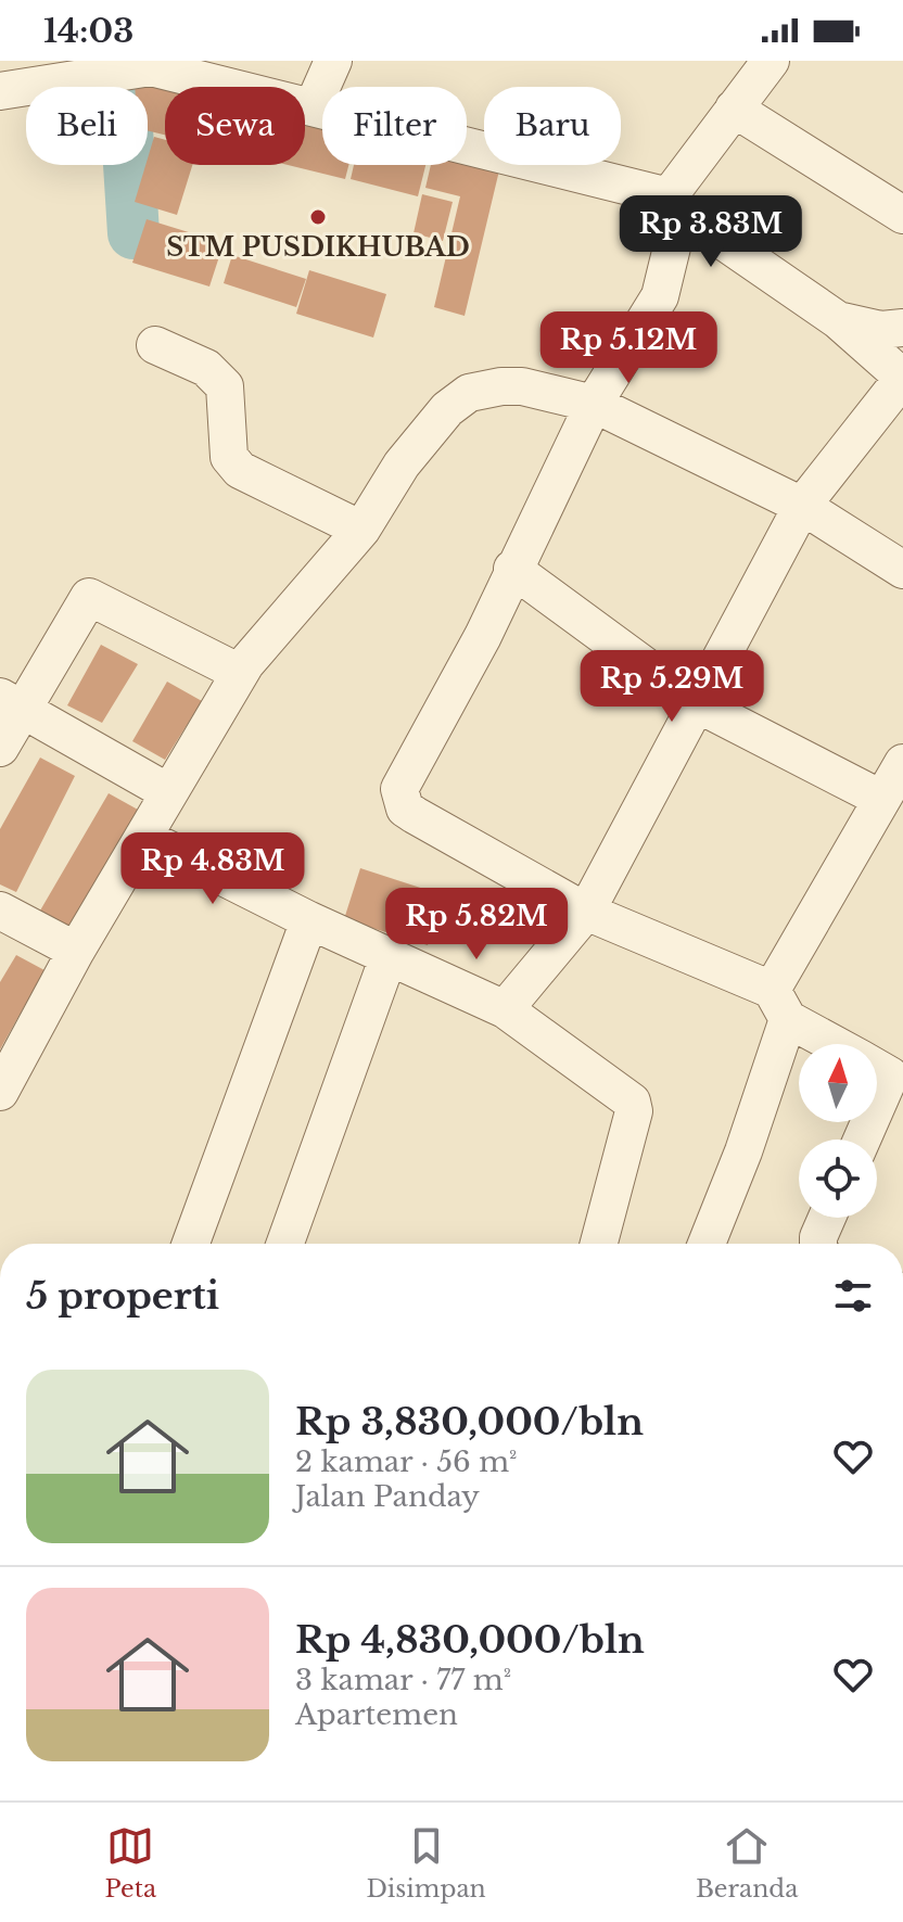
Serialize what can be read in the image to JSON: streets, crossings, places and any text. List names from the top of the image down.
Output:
{
  "places": ["STM PUSDIKHUBAD"],
  "north": "top",
  "page": {
    "status": "14:03",
    "chip": [
      "Beli",
      "Sewa",
      "Filter",
      "Baru"
    ],
    "price": [
      "Rp 3.83M",
      "Rp 5.12M",
      "Rp 5.29M",
      "Rp 4.83M",
      "Rp 5.82M"
    ],
    "heading": "5 properti",
    "list": [
      {
        "name": "Rp 3,830,000/bln",
        "note": "2 kamar · 56 m² · Jalan Panday"
      },
      {
        "name": "Rp 4,830,000/bln",
        "note": "3 kamar · 77 m² · Apartemen"
      }
    ],
    "tabs": ["Peta", "Disimpan", "Beranda"]
  }
}
